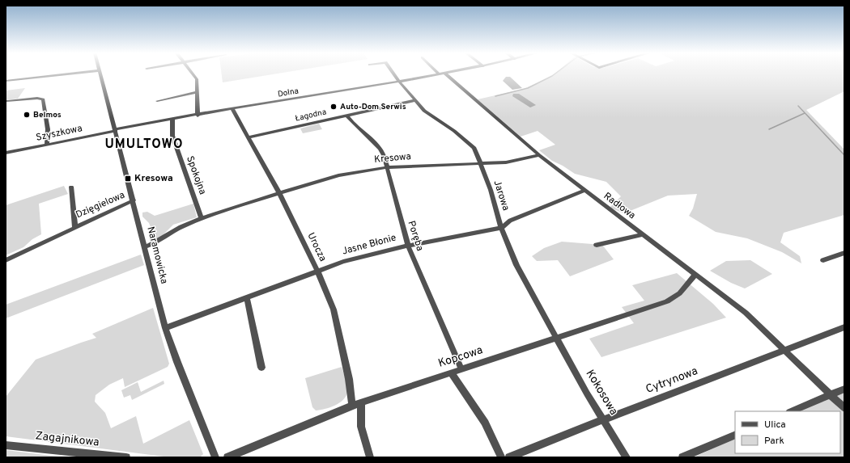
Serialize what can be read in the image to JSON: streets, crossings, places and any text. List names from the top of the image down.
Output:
{
  "streets": {
    "street": [
      "Dolna",
      "Łagodna",
      "Szyszkowa",
      "Kresowa",
      "Spokojna",
      "Jarowa",
      "Dzięgielowa",
      "Radłowa",
      "Poręba",
      "Jasne Błonie",
      "Urocza",
      "Naramowicka",
      "Kopcowa",
      "Cytrynowa",
      "Kokosowa",
      "Zagajnikowa"
    ]
  },
  "crossings": [
    ["Dolna", "Szyszkowa"],
    ["Dolna", "Spokojna"],
    ["Dolna", "Jarowa"],
    ["Dolna", "Urocza"],
    ["Dolna", "Naramowicka"],
    ["Łagodna", "Jarowa"],
    ["Łagodna", "Poręba"],
    ["Łagodna", "Urocza"],
    ["Szyszkowa", "Naramowicka"],
    ["Kresowa", "Spokojna"],
    ["Kresowa", "Jarowa"],
    ["Kresowa", "Radłowa"],
    ["Kresowa", "Poręba"],
    ["Kresowa", "Urocza"],
    ["Kresowa", "Naramowicka"],
    ["Jarowa", "Jasne Błonie"],
    ["Jarowa", "Kopcowa"],
    ["Jarowa", "Kokosowa"],
    ["Dzięgielowa", "Naramowicka"],
    ["Radłowa", "Kopcowa"],
    ["Radłowa", "Cytrynowa"],
    ["Poręba", "Jasne Błonie"],
    ["Poręba", "Kopcowa"],
    ["Jasne Błonie", "Urocza"],
    ["Jasne Błonie", "Naramowicka"],
    ["Urocza", "Kopcowa"],
    ["Kopcowa", "Kokosowa"],
    ["Cytrynowa", "Kokosowa"]
  ],
  "districts": ["UMULTOWO"],
  "places": {
    "other": ["Auto-Dom Serwis", "Belmos"],
    "transit": ["Kresowa"]
  },
  "legend": ["Ulica", "Park"]
}
